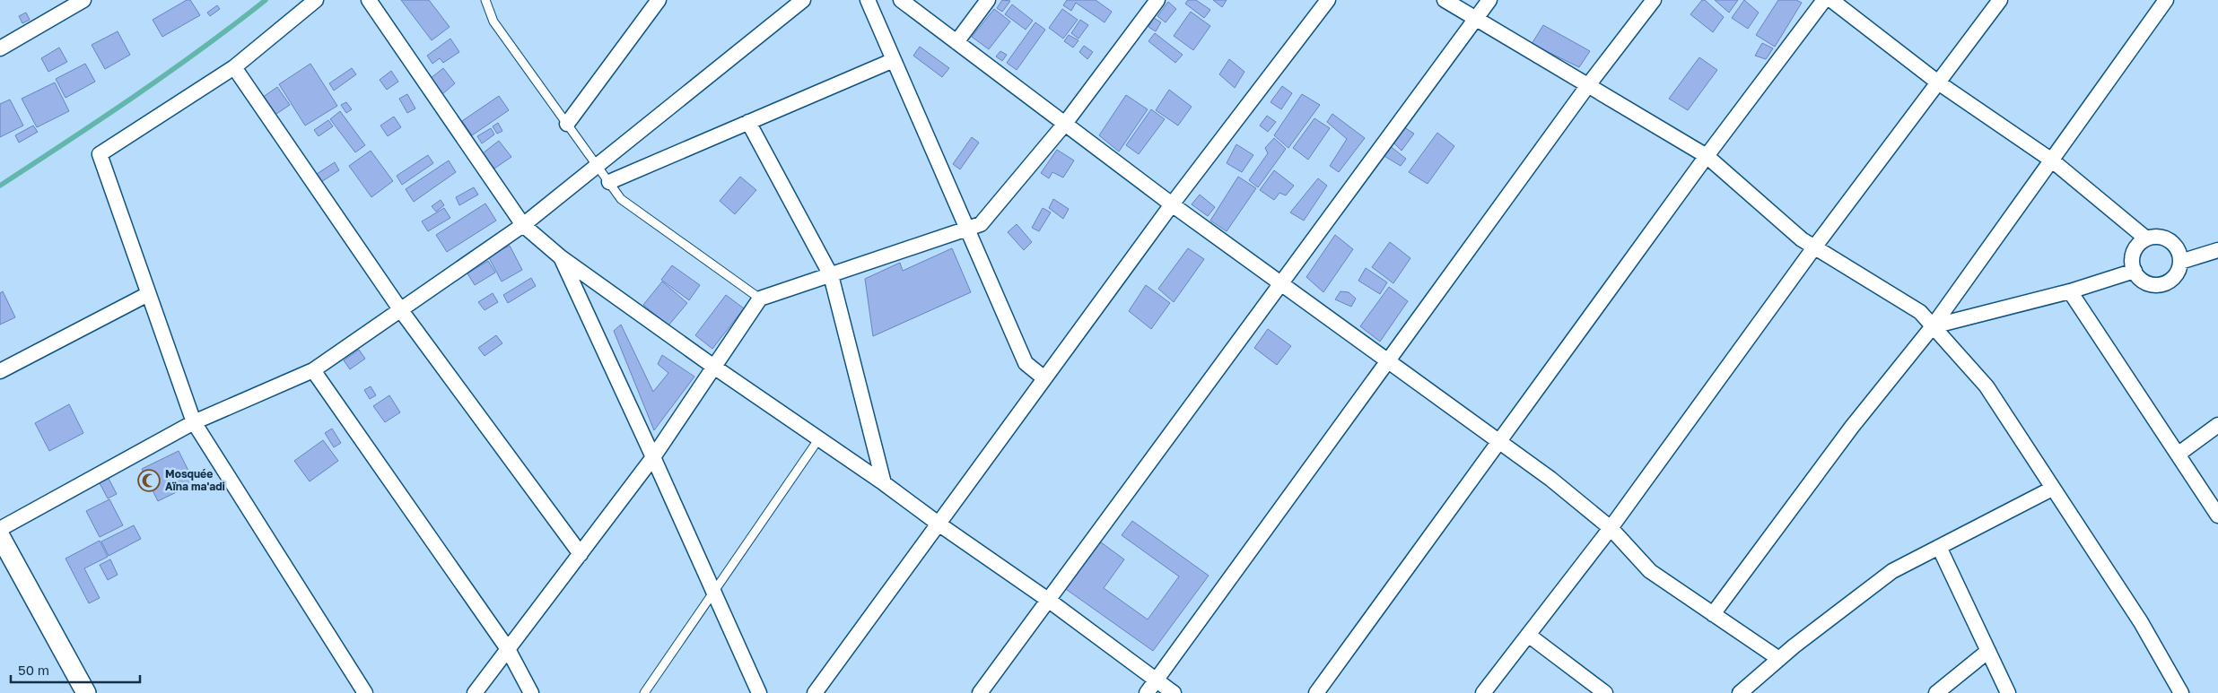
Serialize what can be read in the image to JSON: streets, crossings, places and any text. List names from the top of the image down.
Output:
{
  "places": {
    "mosque": ["Mosquée Aïna ma'adi"]
  },
  "scale_bar": "50 m"
}
